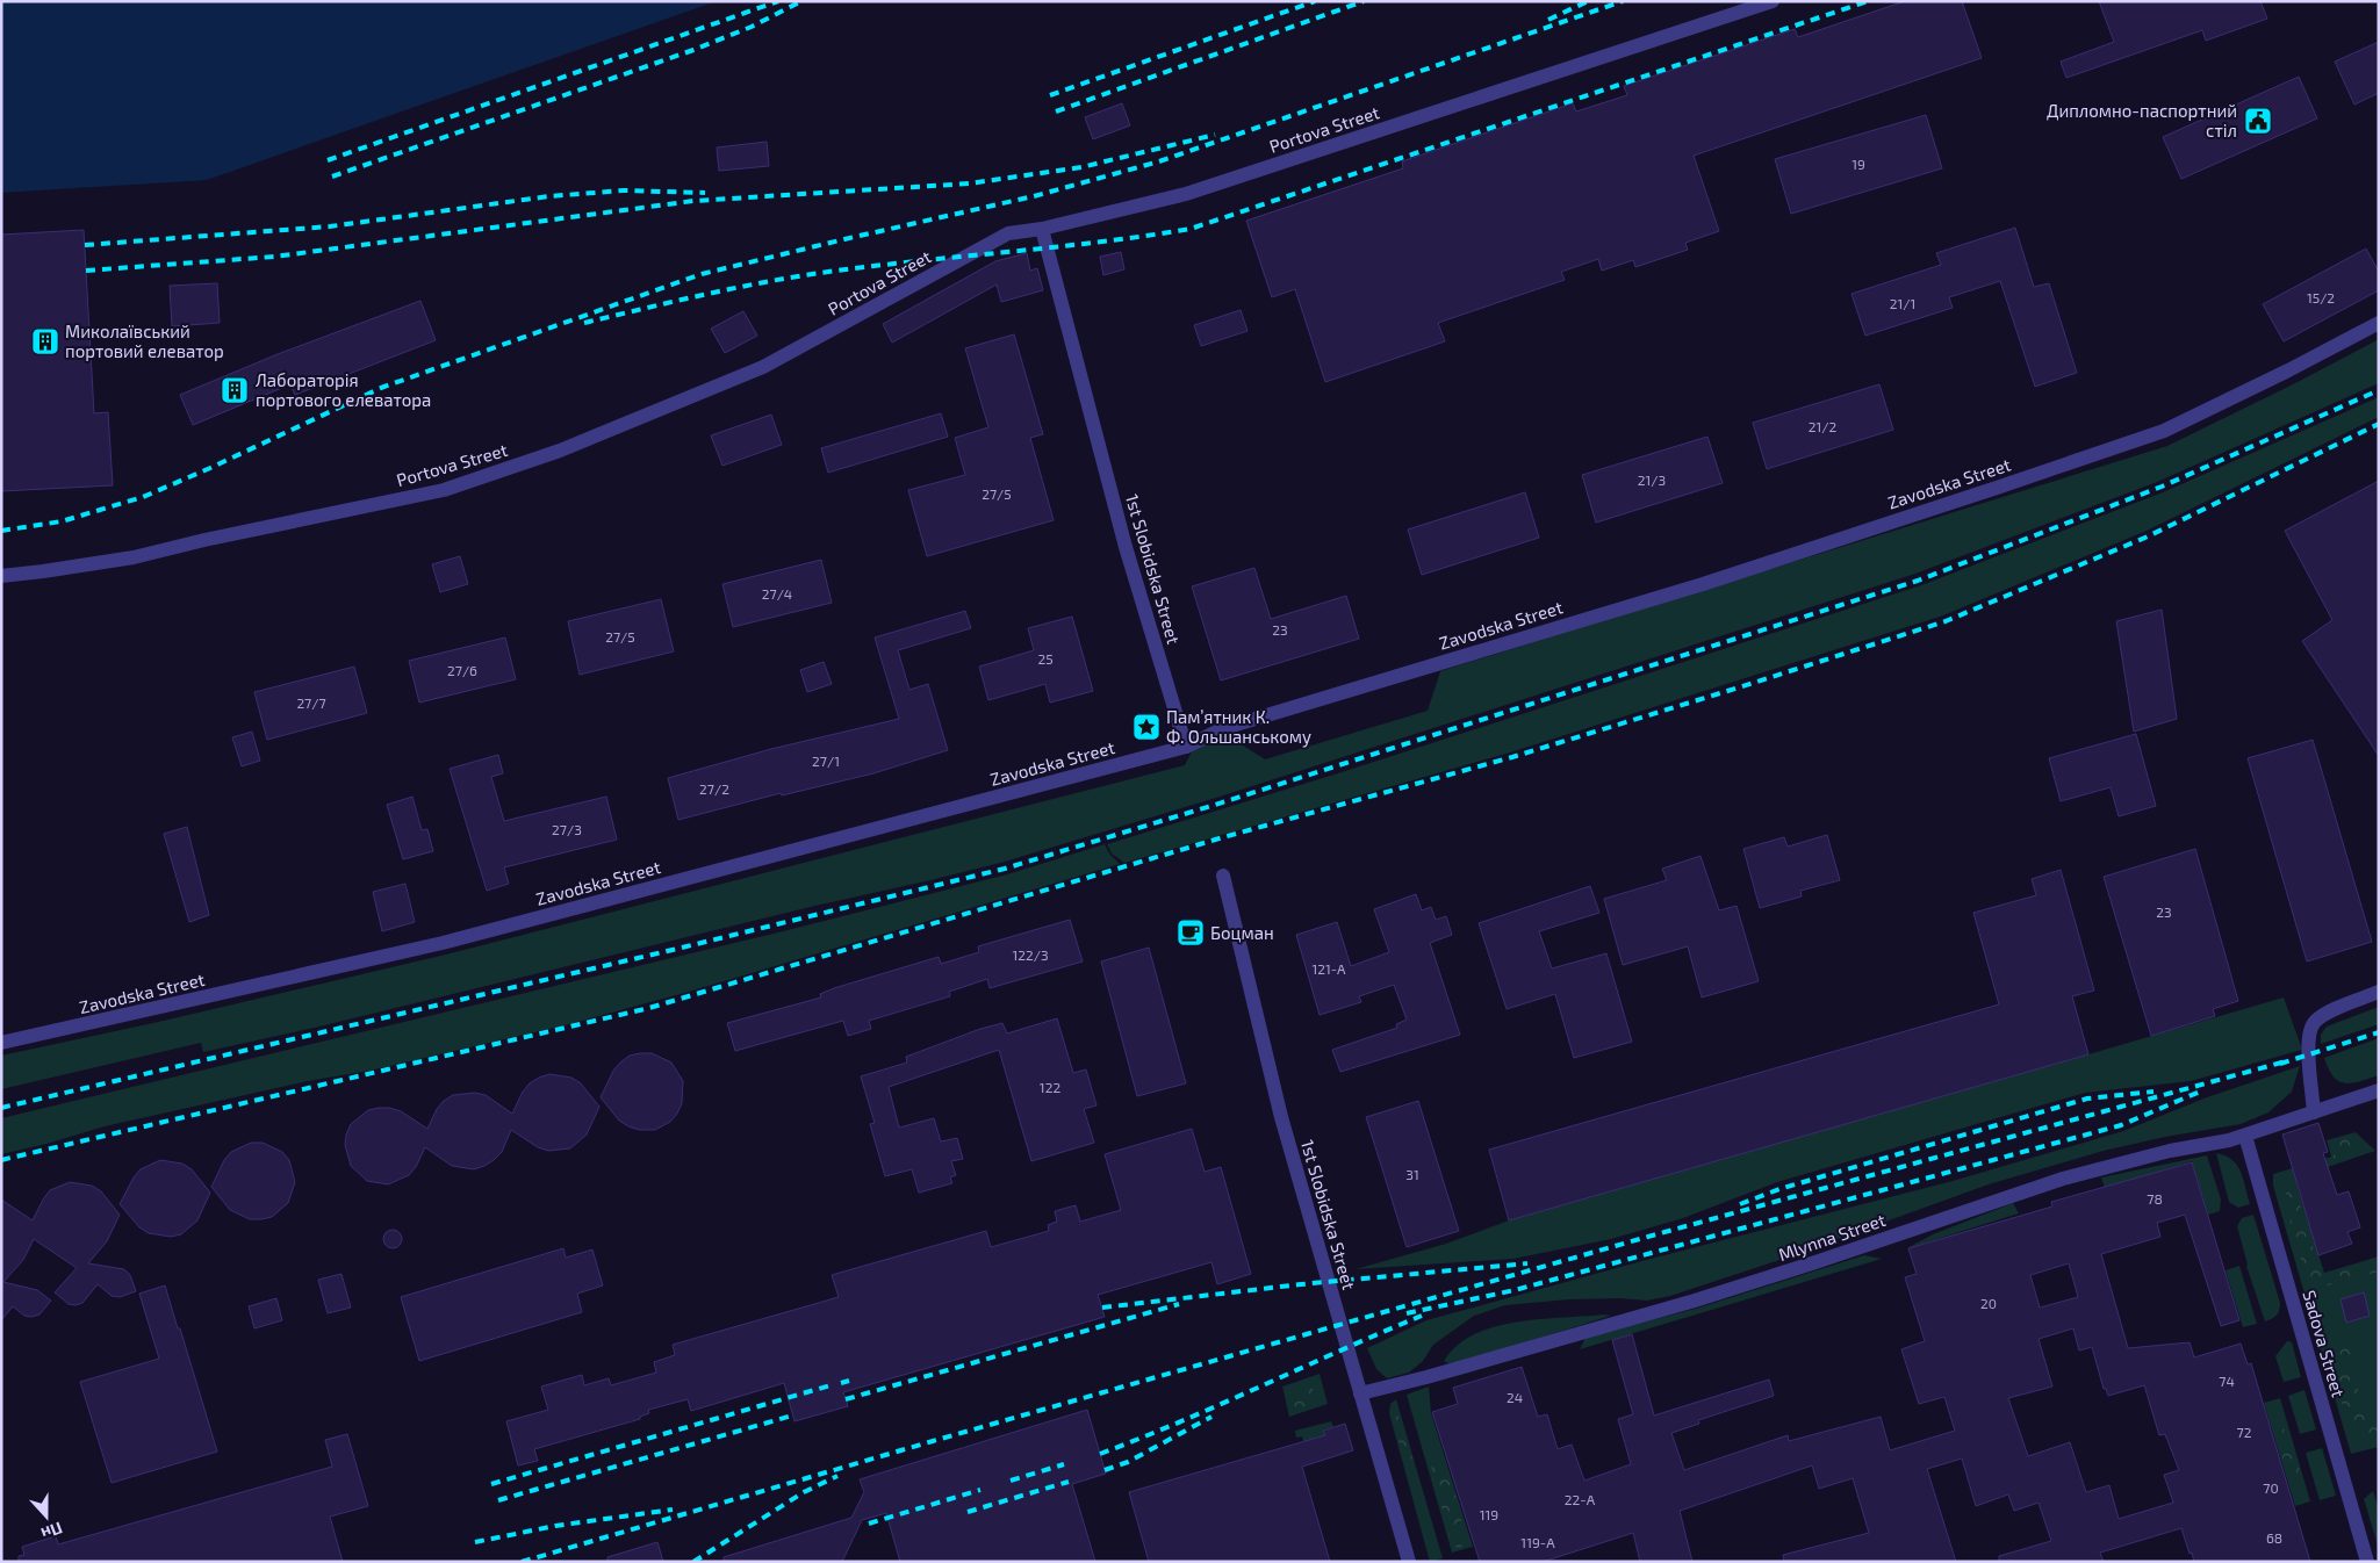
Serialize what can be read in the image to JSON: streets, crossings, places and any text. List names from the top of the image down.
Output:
{
  "streets": {
    "street": [
      "Portova Street",
      "Zavodska Street",
      "1st Slobidska Street",
      "Mlynna Street",
      "Sadova Street"
    ]
  },
  "crossings": [
    ["Portova Street", "1st Slobidska Street"],
    ["Zavodska Street", "1st Slobidska Street"],
    ["1st Slobidska Street", "Mlynna Street"],
    ["Mlynna Street", "Sadova Street"]
  ],
  "places": {
    "public building": ["Дипломно-паспортний стіл"],
    "building": ["Миколаївський портовий елеватор", "Лабораторія портового елеватора"],
    "place": ["Пам’ятник К. Ф. Ольшанському"],
    "cafe": ["Боцман"]
  },
  "house_numbers": [
    "19",
    "15/2",
    "21/1",
    "21/2",
    "21/3",
    "27/5",
    "27/4",
    "23",
    "27/5",
    "25",
    "27/6",
    "27/7",
    "27/1",
    "27/2",
    "27/3",
    "23",
    "122/3",
    "121-А",
    "122",
    "31",
    "78",
    "20",
    "74",
    "24",
    "72",
    "70",
    "22-А",
    "119",
    "68",
    "119-А"
  ],
  "north": "bottom"
}
